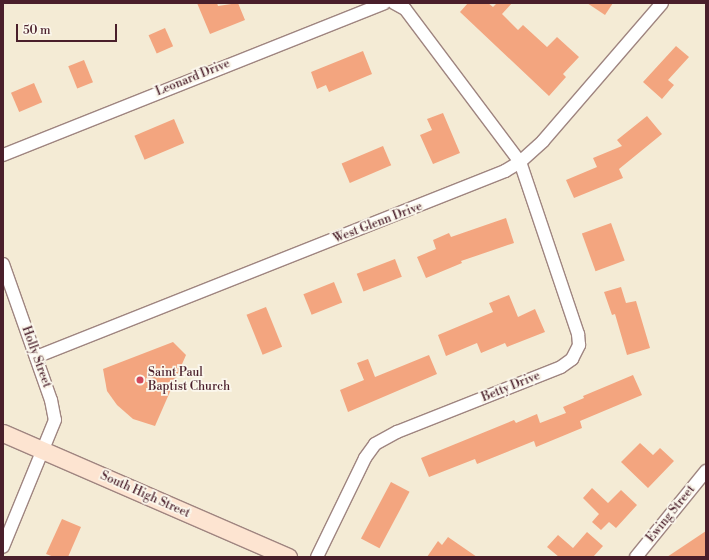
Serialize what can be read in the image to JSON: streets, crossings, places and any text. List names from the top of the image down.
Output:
{
  "streets": {
    "main road": ["South High Street"],
    "street": [
      "Leonard Drive",
      "West Glenn Drive",
      "Holly Street",
      "Betty Drive",
      "Ewing Street"
    ]
  },
  "crossings": [
    ["West Glenn Drive", "Holly Street"],
    ["West Glenn Drive", "Betty Drive"],
    ["Holly Street", "South High Street"]
  ],
  "places": ["Saint Paul Baptist Church"],
  "scale_bar": "50 m"
}
